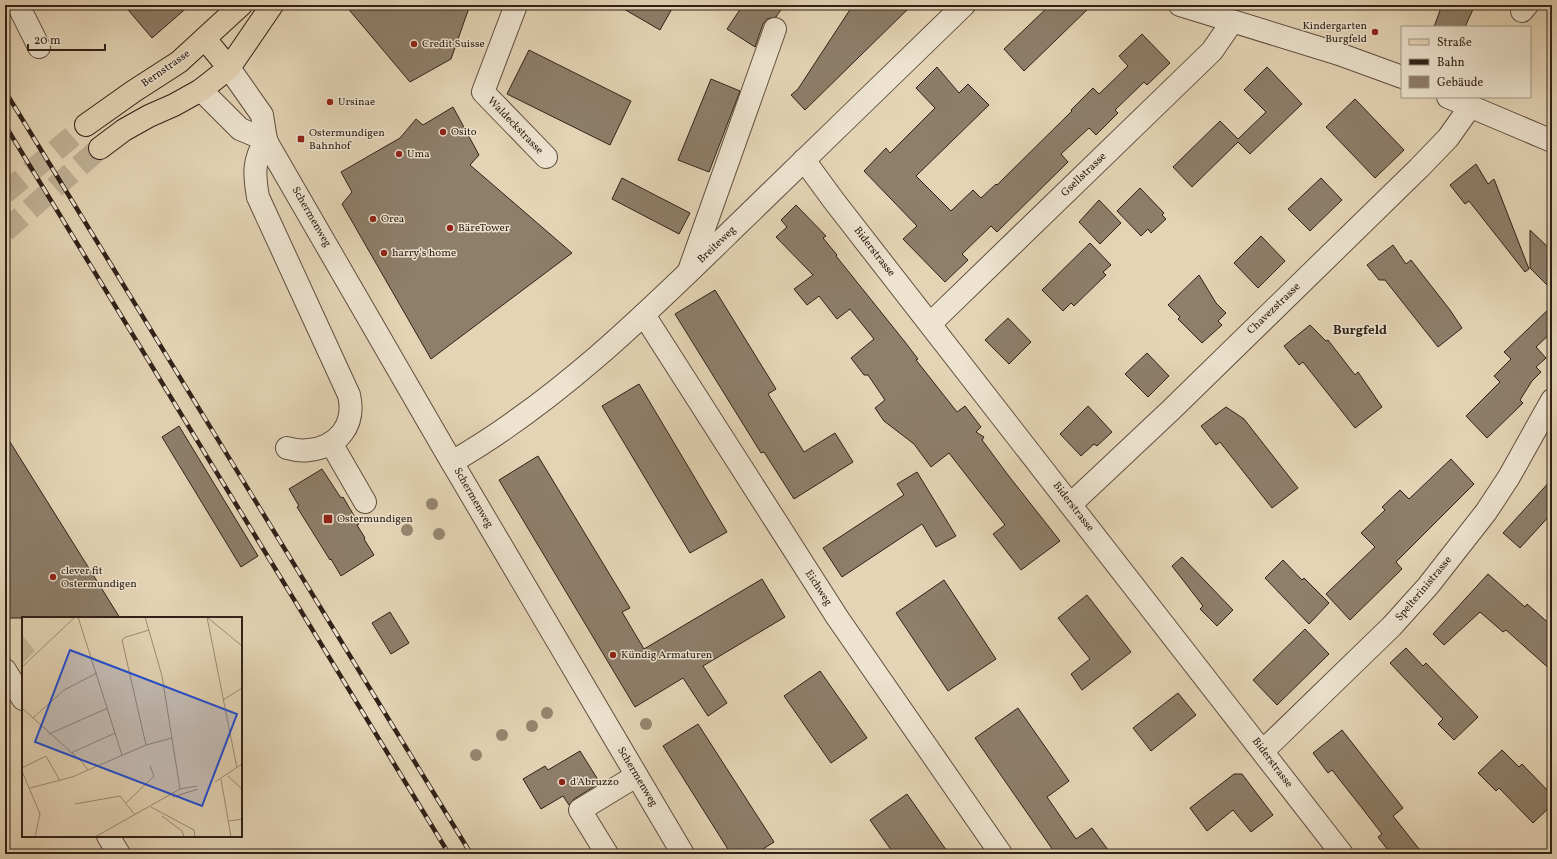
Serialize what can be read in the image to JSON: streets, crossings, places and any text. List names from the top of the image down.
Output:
{
  "streets": {
    "main road": ["Bernstrasse", "Schermenweg"],
    "street": [
      "Waldeckstrasse",
      "Gsellstrasse",
      "Breiteweg",
      "Biderstrasse",
      "Chavezstrasse",
      "Eichweg",
      "Spelterinistrasse"
    ]
  },
  "crossings": [
    ["Bernstrasse", "Schermenweg"],
    ["Gsellstrasse", "Biderstrasse"],
    ["Schermenweg", "Breiteweg"],
    ["Breiteweg", "Biderstrasse"],
    ["Breiteweg", "Eichweg"],
    ["Biderstrasse", "Chavezstrasse"],
    ["Biderstrasse", "Spelterinistrasse"]
  ],
  "districts": ["Burgfeld"],
  "places": {
    "other": [
      "Kindergarten Burgfeld",
      "Credit Suisse",
      "Ursinae",
      "Osito",
      "Uma",
      "Orea",
      "BäreTower",
      "harry’s home",
      "clever fit Ostermundigen",
      "Kündig Armaturen",
      "d'Abruzzo"
    ],
    "transit": ["Ostermundigen Bahnhof", "Ostermundigen"]
  },
  "legend": ["Straße", "Bahn", "Gebäude"],
  "scale_bar": "20 m"
}
